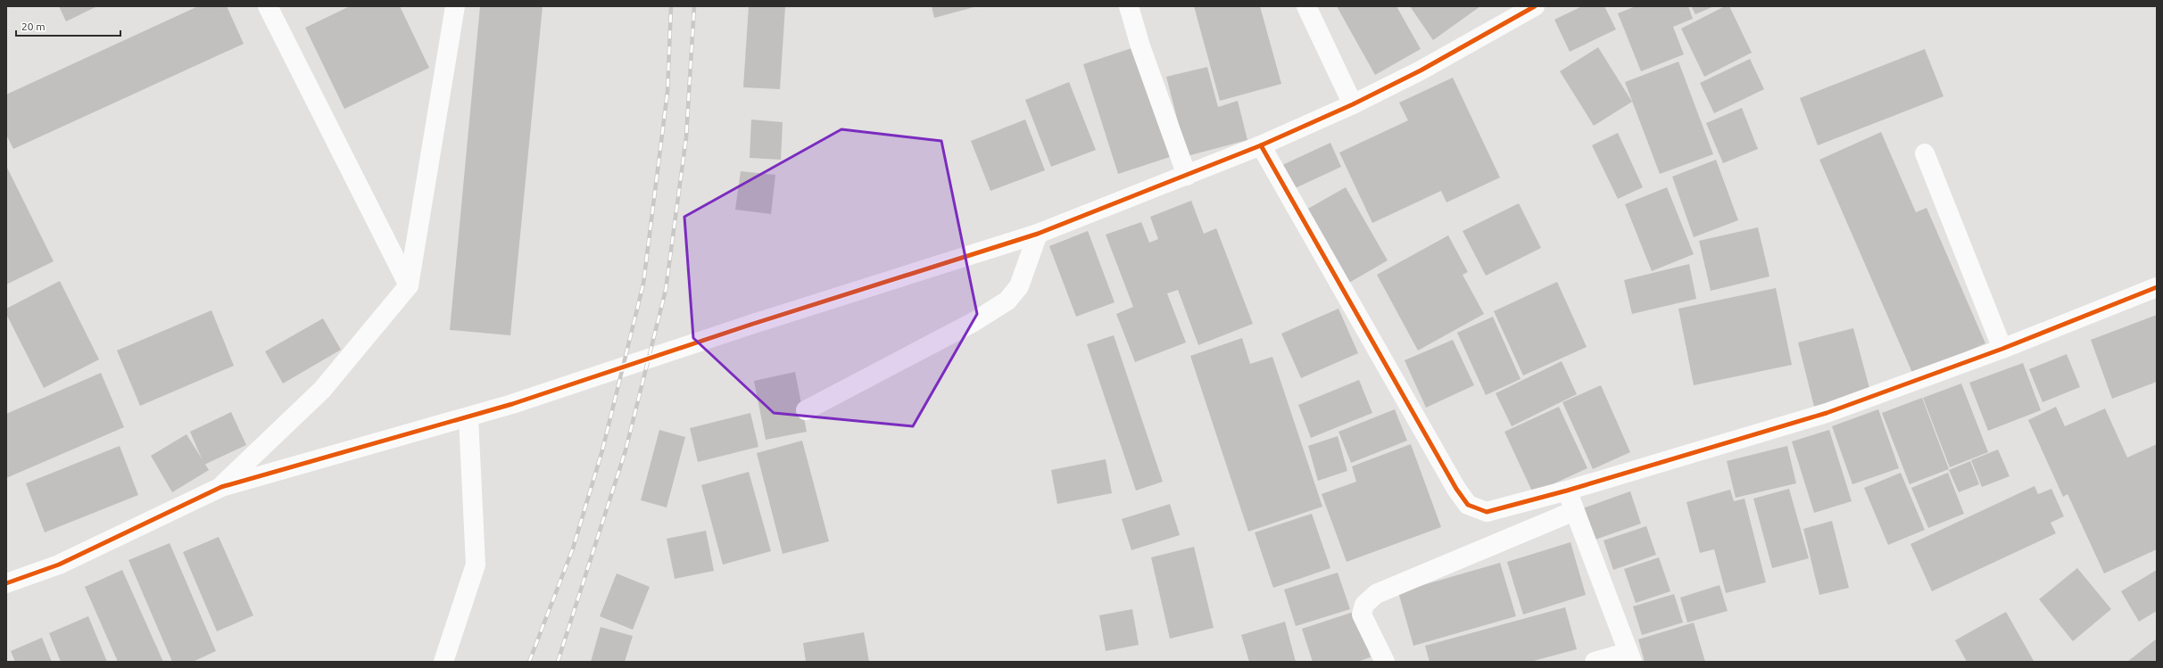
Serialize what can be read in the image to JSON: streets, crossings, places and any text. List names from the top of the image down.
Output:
{
  "scale_bar": "20 m"
}
